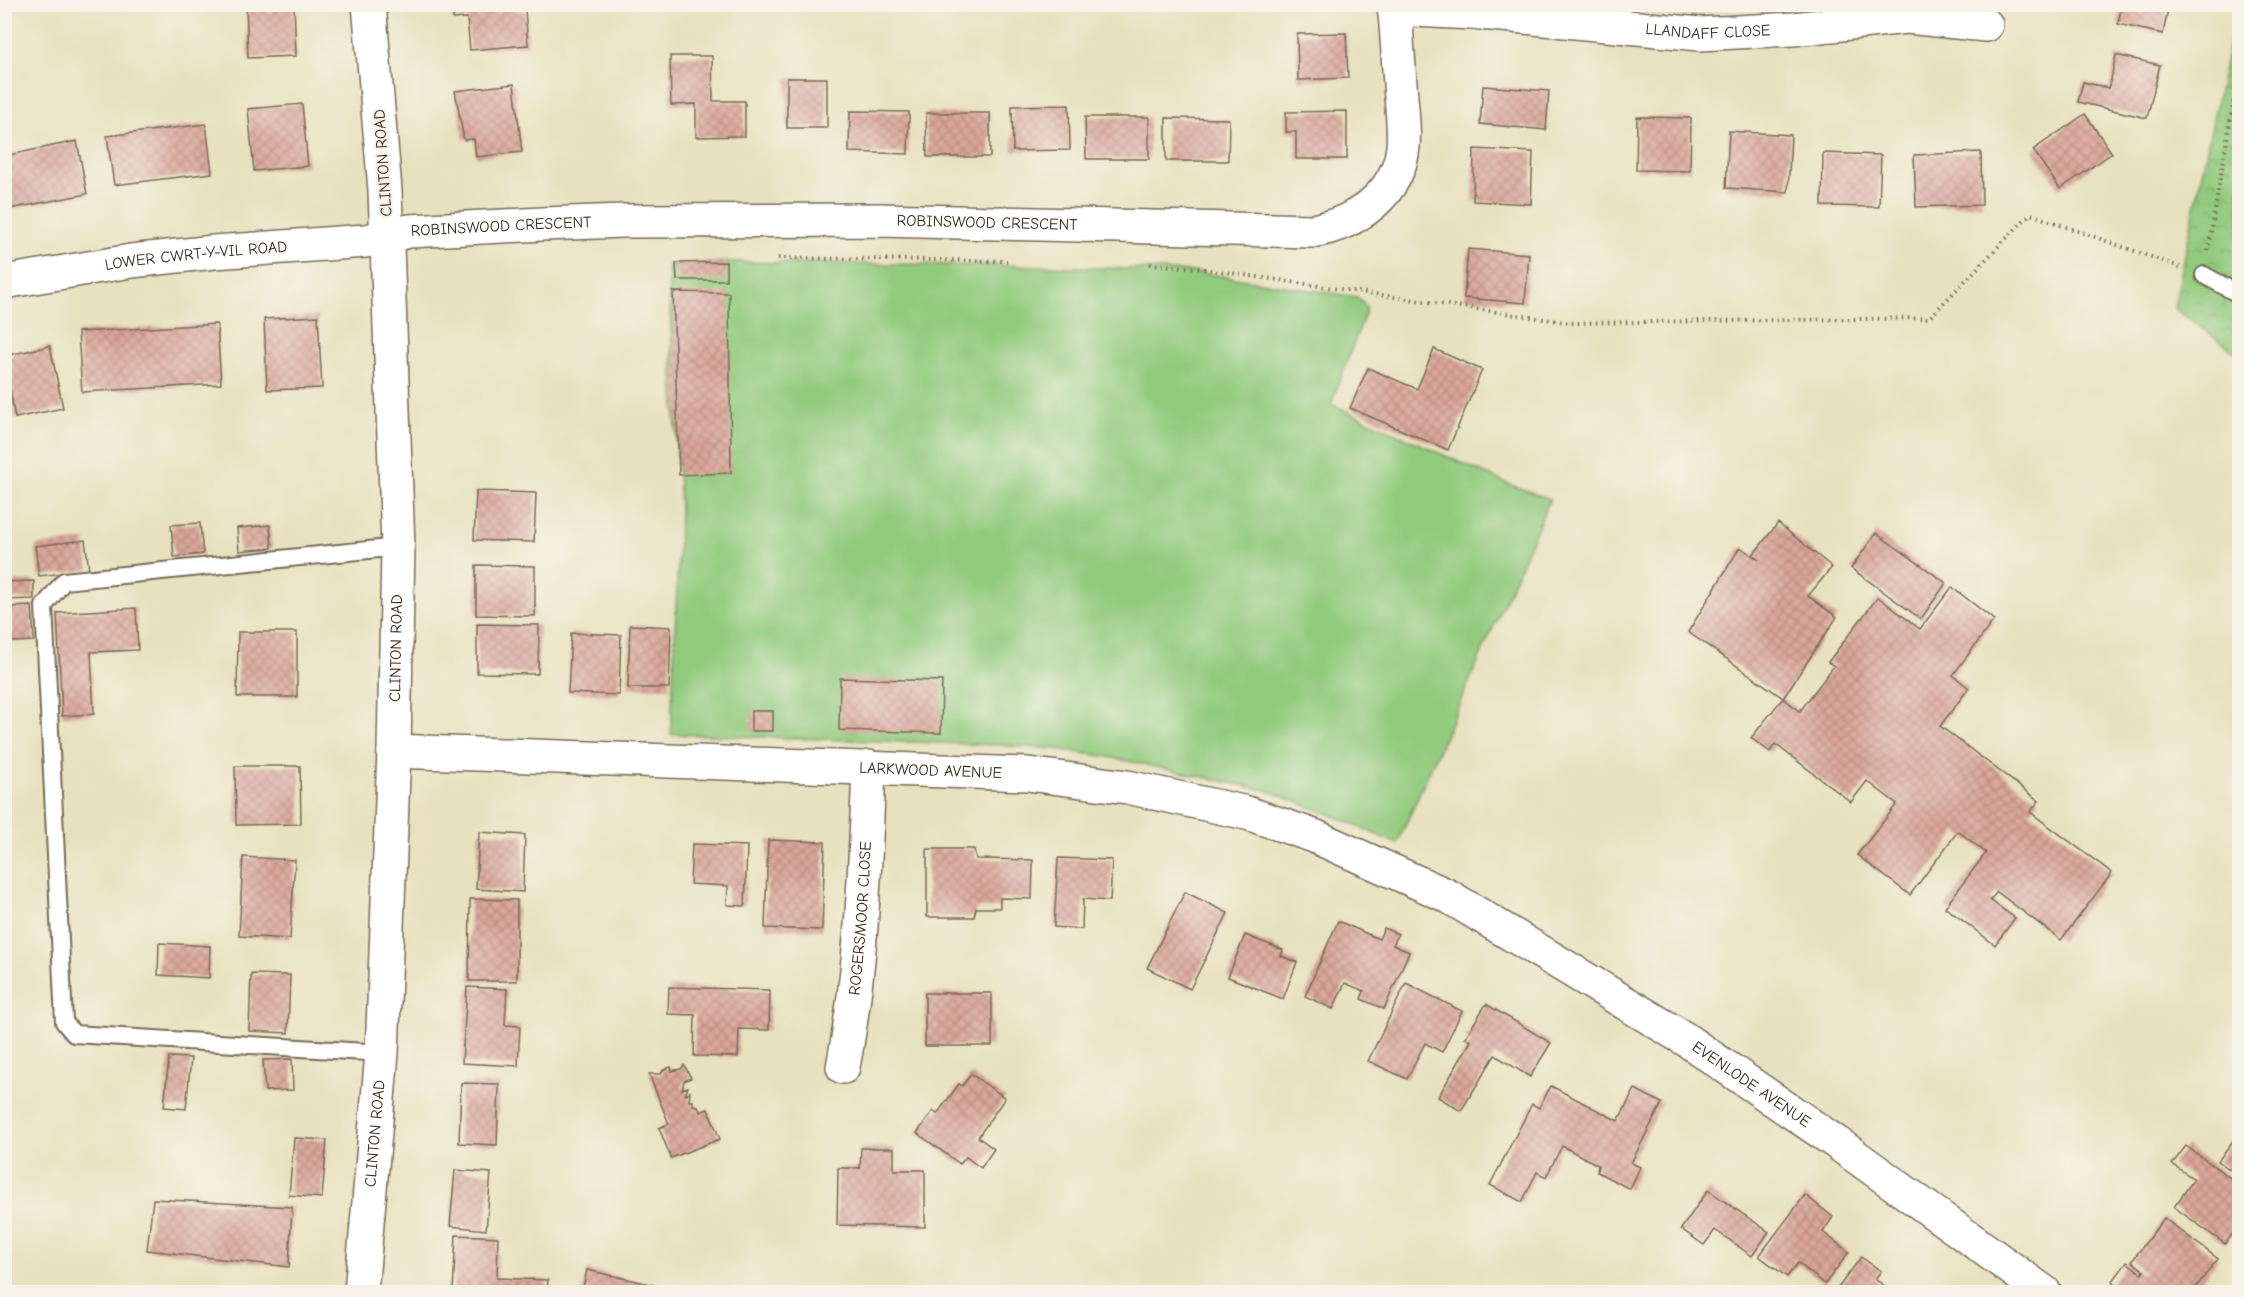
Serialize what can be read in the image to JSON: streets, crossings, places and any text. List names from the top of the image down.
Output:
{
  "streets": {
    "street": [
      "LLANDAFF CLOSE",
      "CLINTON ROAD",
      "ROBINSWOOD CRESCENT",
      "LOWER CWRT-Y-VIL ROAD",
      "LARKWOOD AVENUE",
      "ROGERSMOOR CLOSE",
      "EVENLODE AVENUE"
    ]
  },
  "crossings": [
    ["LLANDAFF CLOSE", "ROBINSWOOD CRESCENT"],
    ["CLINTON ROAD", "ROBINSWOOD CRESCENT"],
    ["CLINTON ROAD", "LOWER CWRT-Y-VIL ROAD"],
    ["CLINTON ROAD", "LARKWOOD AVENUE"],
    ["ROBINSWOOD CRESCENT", "LOWER CWRT-Y-VIL ROAD"],
    ["LARKWOOD AVENUE", "ROGERSMOOR CLOSE"],
    ["LARKWOOD AVENUE", "EVENLODE AVENUE"]
  ]
}
